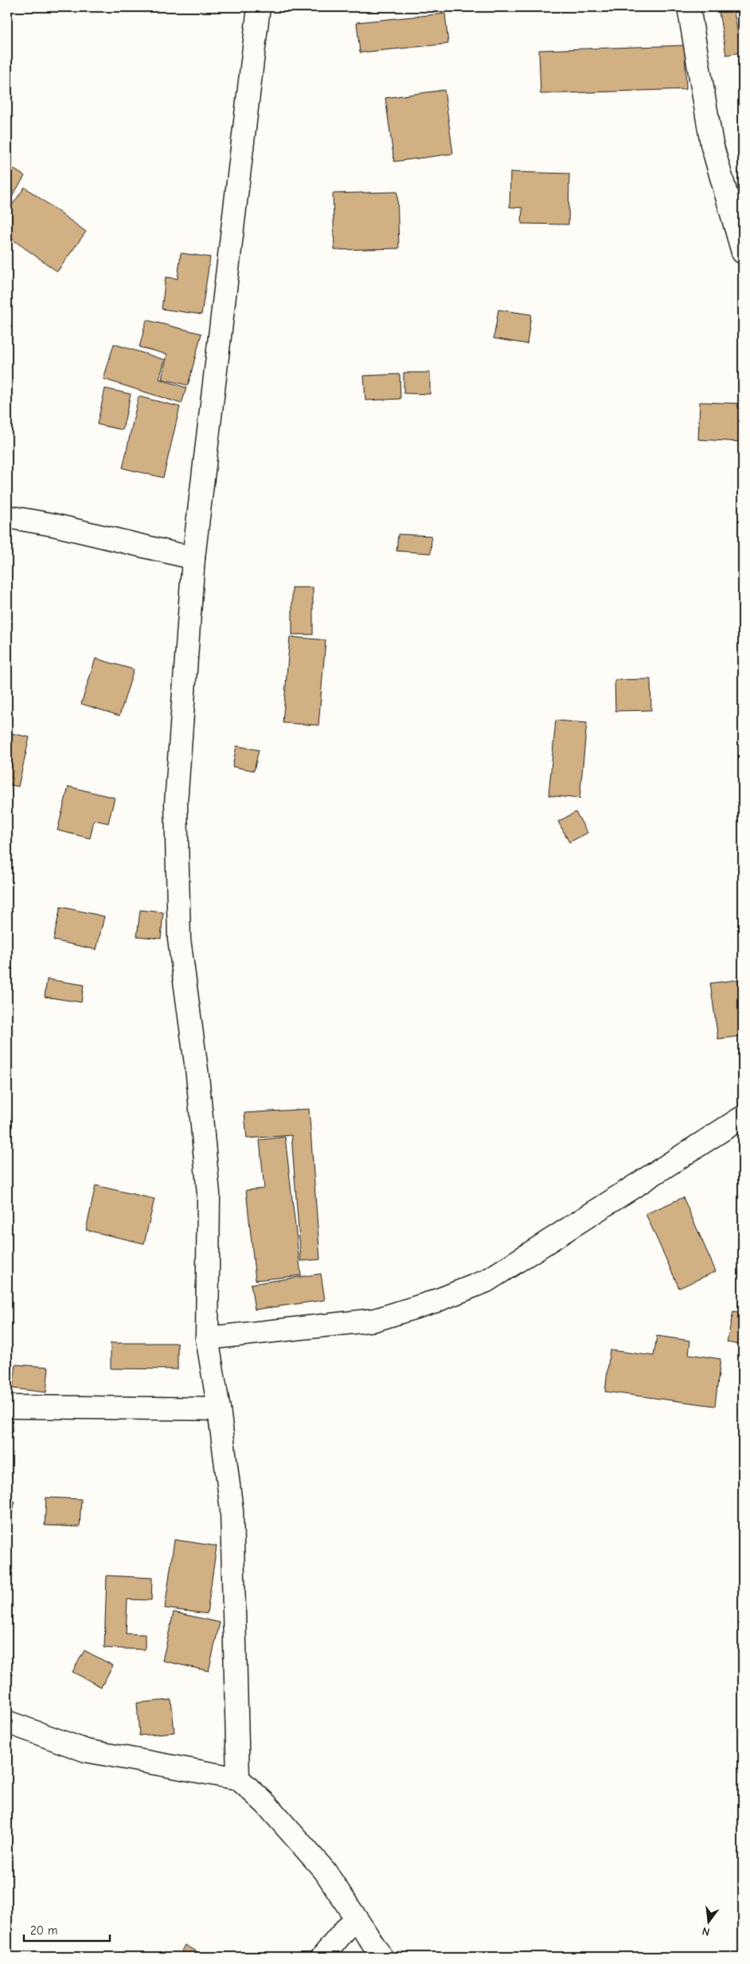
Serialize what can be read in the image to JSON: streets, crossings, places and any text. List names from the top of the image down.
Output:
{
  "scale_bar": "20 m",
  "north": "bottom"
}
